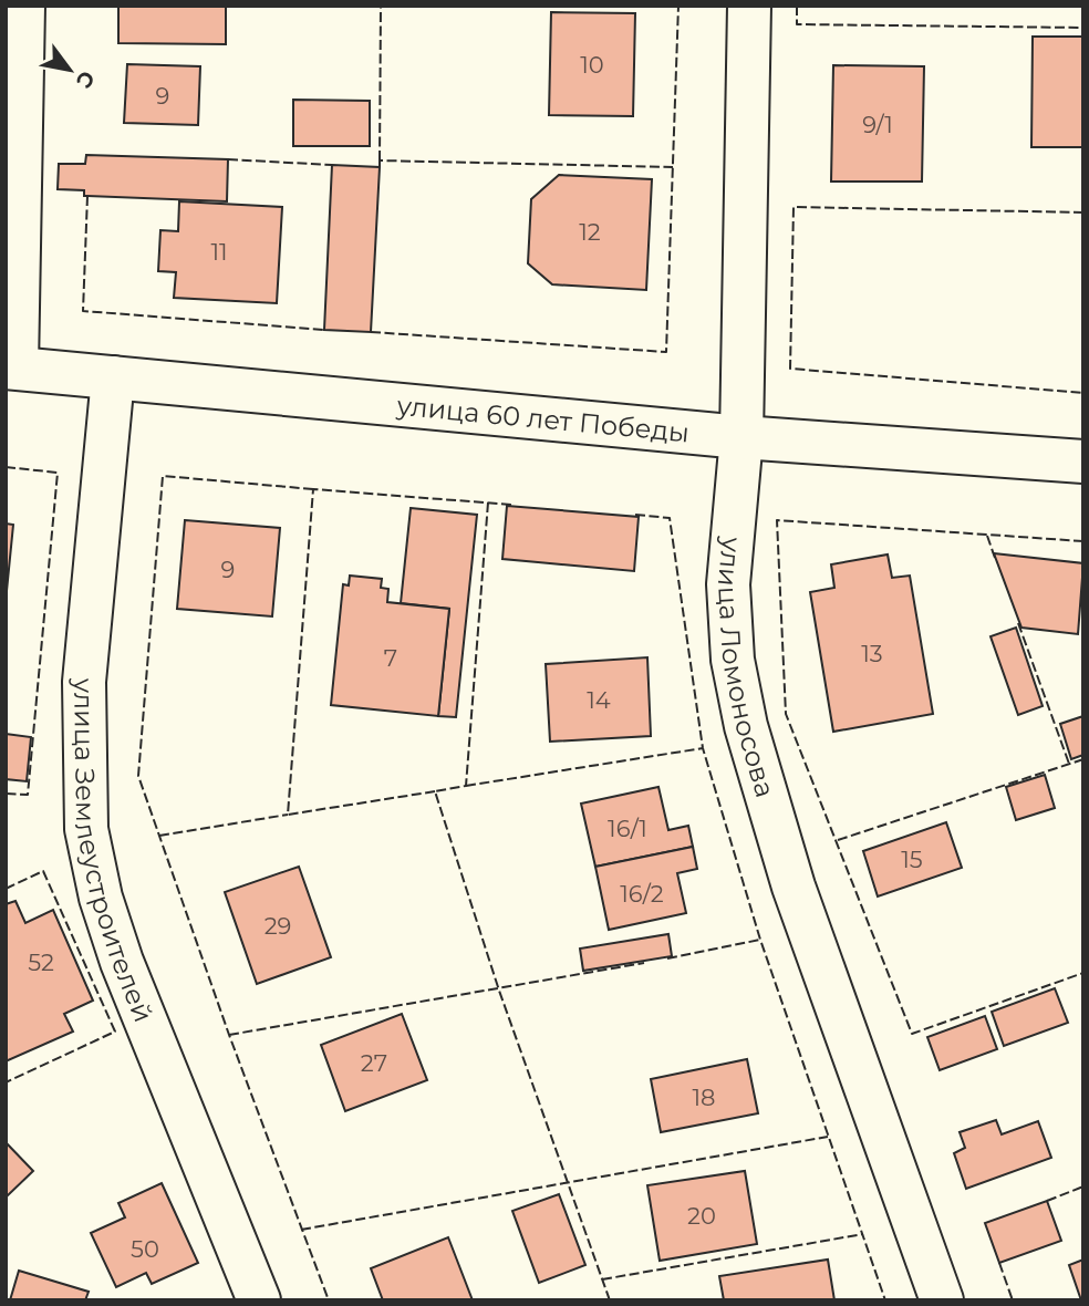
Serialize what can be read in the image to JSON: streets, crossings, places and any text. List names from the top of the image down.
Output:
{
  "streets": {
    "street": ["улица 60 лет Победы", "улица Ломоносова", "улица Землеустроителей"]
  },
  "crossings": [
    ["улица 60 лет Победы", "улица Ломоносова"],
    ["улица 60 лет Победы", "улица Землеустроителей"]
  ],
  "house_numbers": [
    "10",
    "9",
    "9/1",
    "12",
    "11",
    "9",
    "13",
    "7",
    "14",
    "16/1",
    "15",
    "16/2",
    "29",
    "52",
    "27",
    "18",
    "20",
    "50"
  ],
  "north": "bottom right"
}
